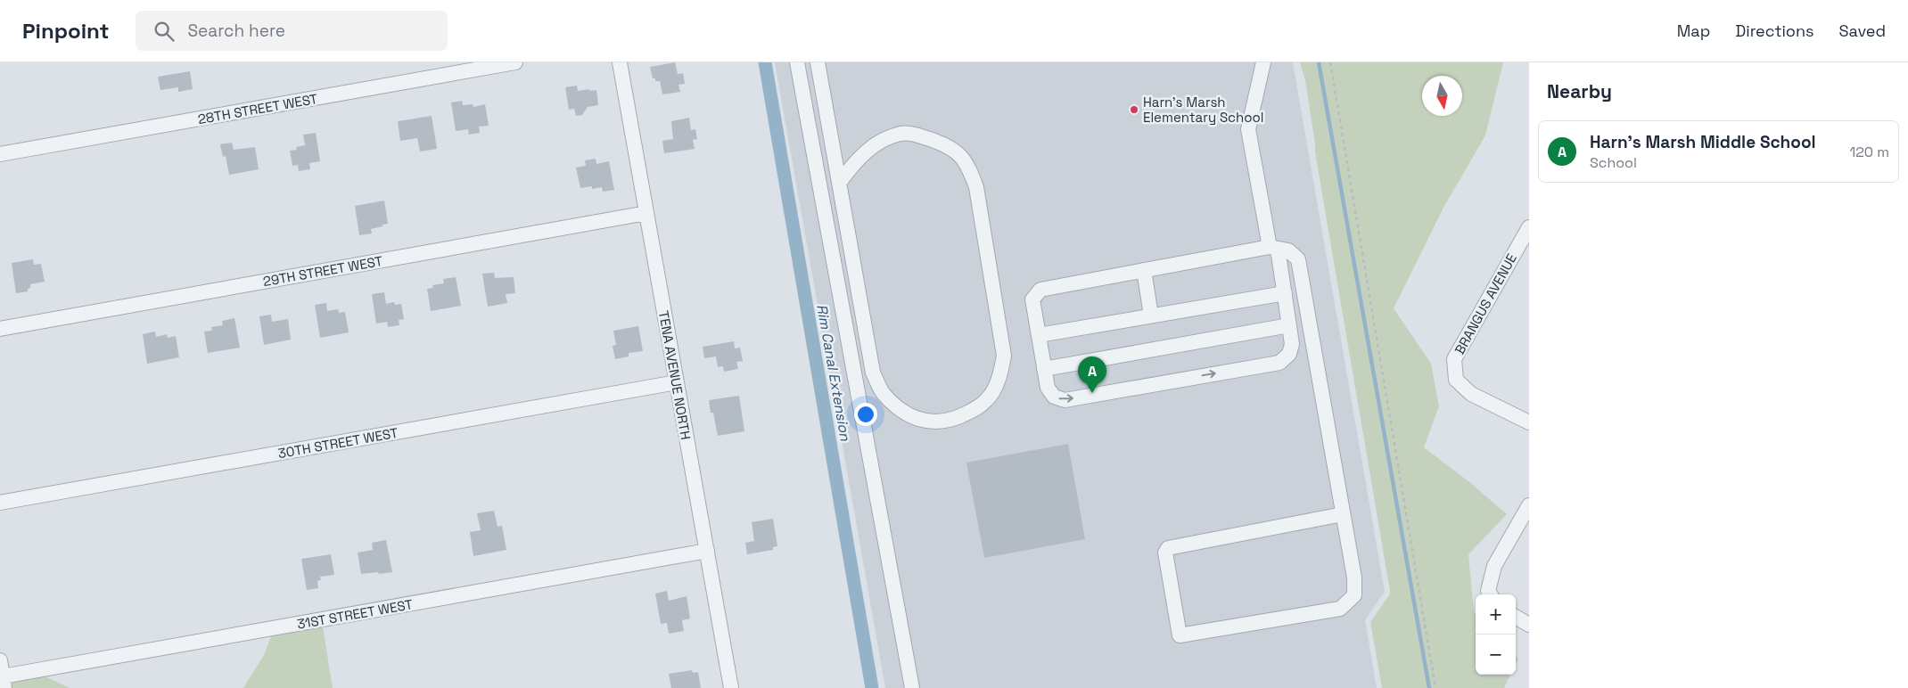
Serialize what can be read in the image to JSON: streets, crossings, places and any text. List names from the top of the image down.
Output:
{
  "streets": {
    "street": [
      "28TH STREET WEST",
      "29TH STREET WEST",
      "BRANGUS AVENUE",
      "TENA AVENUE NORTH",
      "30TH STREET WEST",
      "31ST STREET WEST"
    ]
  },
  "crossings": [
    ["29TH STREET WEST", "TENA AVENUE NORTH"],
    ["TENA AVENUE NORTH", "30TH STREET WEST"],
    ["TENA AVENUE NORTH", "31ST STREET WEST"]
  ],
  "water": ["Rim Canal Extension"],
  "places": ["Harn's Marsh Elementary School"],
  "north": "bottom",
  "page": {
    "header": "Pinpoint",
    "search": "Search here",
    "nav": ["Map", "Directions", "Saved"],
    "heading": "Nearby",
    "list": [
      {
        "mark": "A",
        "name": "Harn's Marsh Middle School",
        "note": "School",
        "value": "120 m"
      }
    ],
    "pins": "A",
    "map_buttons": ["+", "−"]
  }
}
